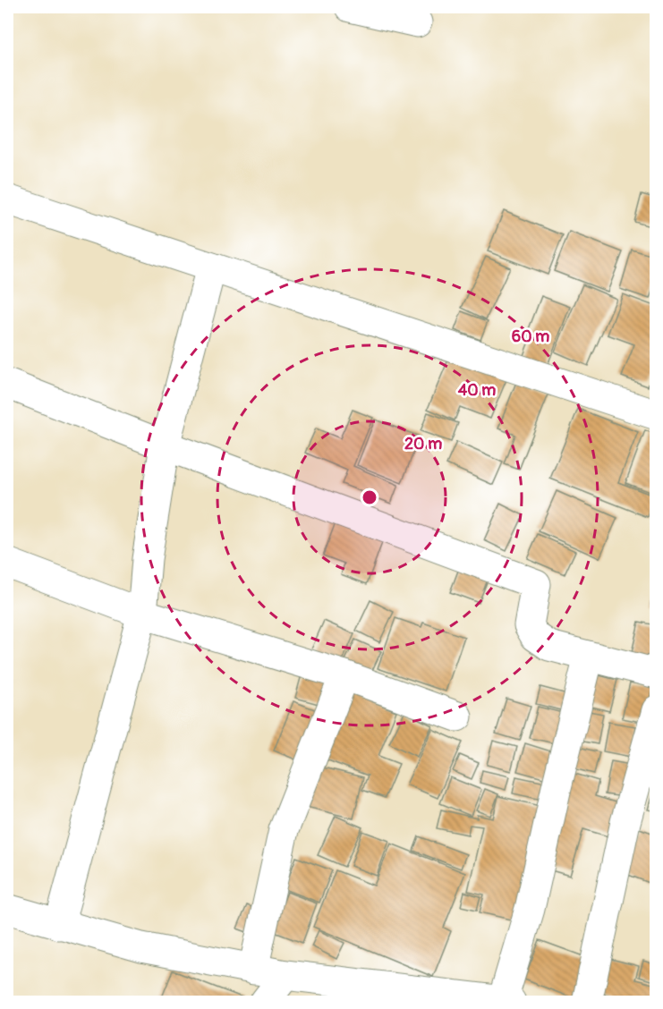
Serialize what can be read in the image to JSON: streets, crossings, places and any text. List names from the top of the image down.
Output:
{
  "rings": ["60 m", "40 m", "20 m"]
}
